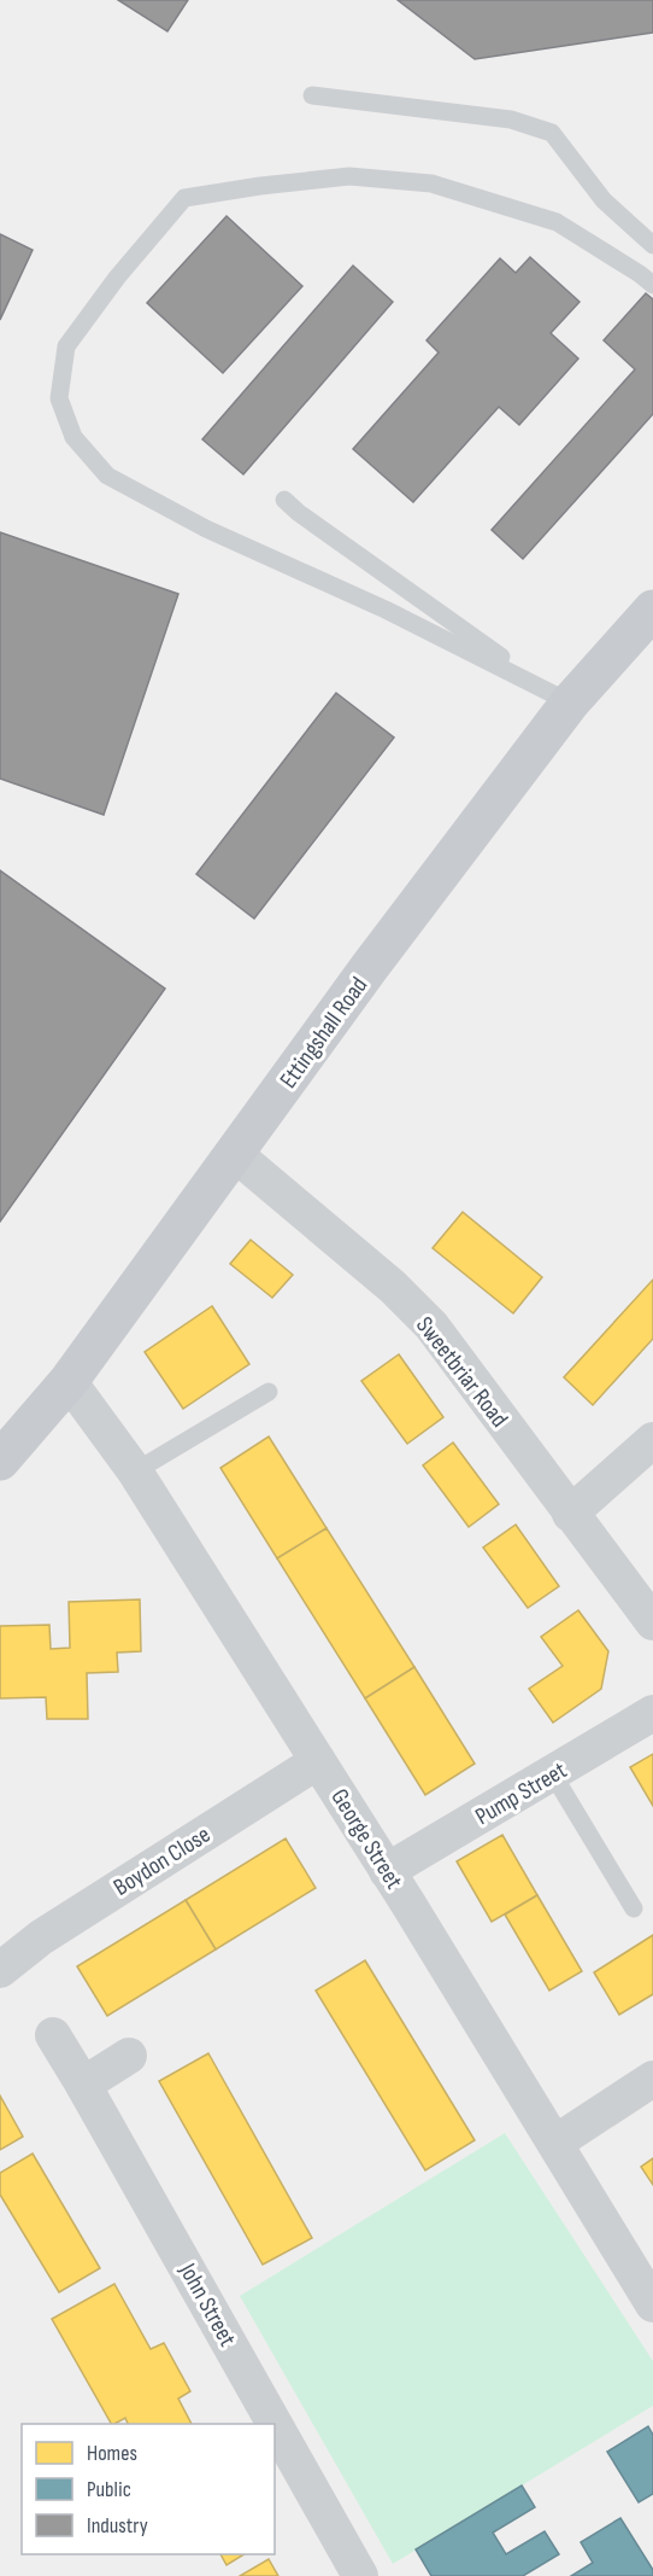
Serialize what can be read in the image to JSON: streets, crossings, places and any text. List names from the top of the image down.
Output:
{
  "streets": {
    "main road": ["Ettingshall Road"],
    "street": [
      "Sweetbriar Road",
      "Pump Street",
      "George Street",
      "Boydon Close",
      "John Street"
    ]
  },
  "crossings": [
    ["Ettingshall Road", "Sweetbriar Road"],
    ["Ettingshall Road", "George Street"],
    ["Pump Street", "George Street"],
    ["George Street", "Boydon Close"]
  ],
  "legend": ["Homes", "Public", "Industry"]
}
